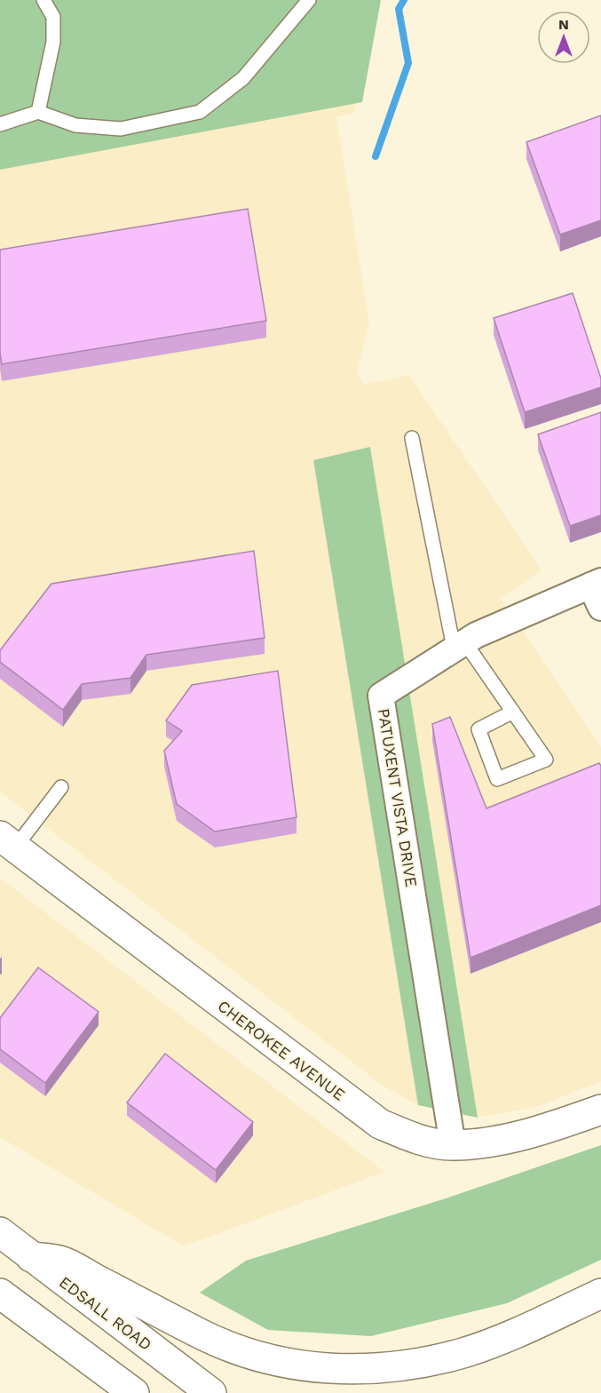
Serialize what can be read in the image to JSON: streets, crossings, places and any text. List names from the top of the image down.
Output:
{
  "streets": {
    "main road": ["CHEROKEE AVENUE", "EDSALL ROAD"],
    "street": ["PATUXENT VISTA DRIVE"]
  },
  "crossings": [
    ["PATUXENT VISTA DRIVE", "CHEROKEE AVENUE"]
  ],
  "north": "top"
}
